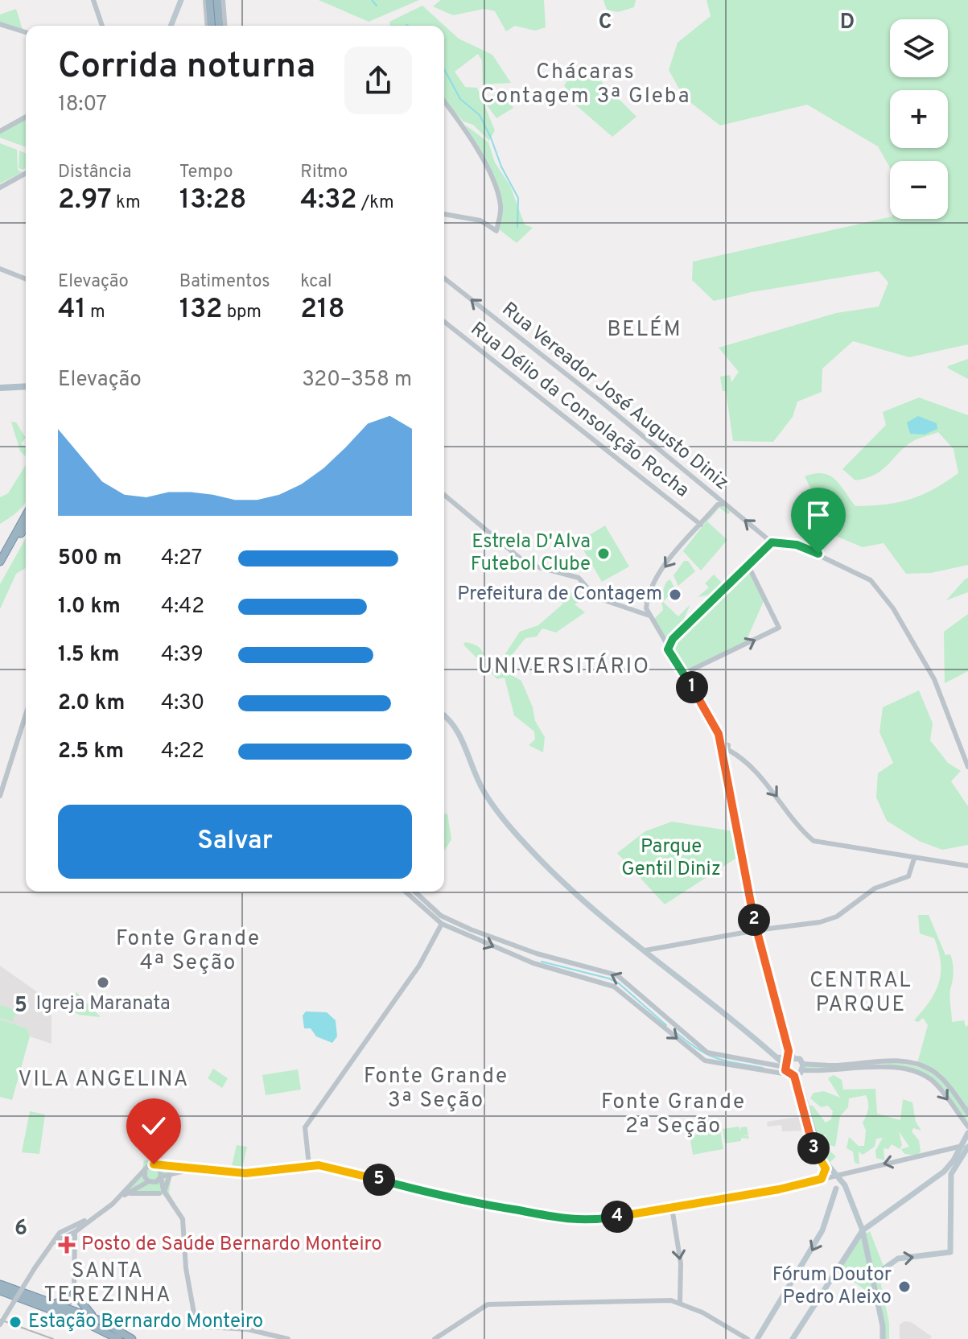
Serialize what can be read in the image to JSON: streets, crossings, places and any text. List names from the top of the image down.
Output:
{
  "streets": {
    "street": ["Rua Vereador José Augusto Diniz", "Rua Délio da Consolação Rocha"]
  },
  "one_way": ["Rua Vereador José Augusto Diniz"],
  "districts": [
    "Chácaras Contagem 3ª Gleba",
    "BELÉM",
    "UNIVERSITÁRIO",
    "Fonte Grande 4ª Seção",
    "CENTRAL PARQUE",
    "Fonte Grande 3ª Seção",
    "VILA ANGELINA",
    "Fonte Grande 2ª Seção",
    "SANTA TEREZINHA"
  ],
  "parks": ["Parque Gentil Diniz"],
  "places": {
    "other": [
      "Estrela D'Alva Futebol Clube",
      "Prefeitura de Contagem",
      "Igreja Maranata",
      "Fórum Doutor Pedro Aleixo",
      "Estação Bernardo Monteiro"
    ],
    "health": ["Posto de Saúde Bernardo Monteiro"]
  },
  "page": {
    "map_buttons": ["+", "−"],
    "heading": ["Corrida noturna", "18:07"],
    "stats": [
      ["Distância", "2.97 km"],
      ["Tempo", "13:28"],
      ["Ritmo", "4:32 /km"],
      ["Elevação", "41 m"],
      ["Batimentos", "132 bpm"],
      ["kcal", "218"]
    ],
    "chart": ["Elevação", "320–358 m"],
    "list": [
      {
        "name": "500 m",
        "note": "4:27"
      },
      {
        "name": "1.0 km",
        "note": "4:42"
      },
      {
        "name": "1.5 km",
        "note": "4:39"
      },
      {
        "name": "2.0 km",
        "note": "4:30"
      },
      {
        "name": "2.5 km",
        "note": "4:22"
      }
    ],
    "pins": [
      "1",
      "2",
      "3",
      "5",
      "4"
    ],
    "buttons": "Salvar"
  },
  "grid": {
    "columns": ["C", "D"],
    "rows": ["5", "6"]
  }
}
